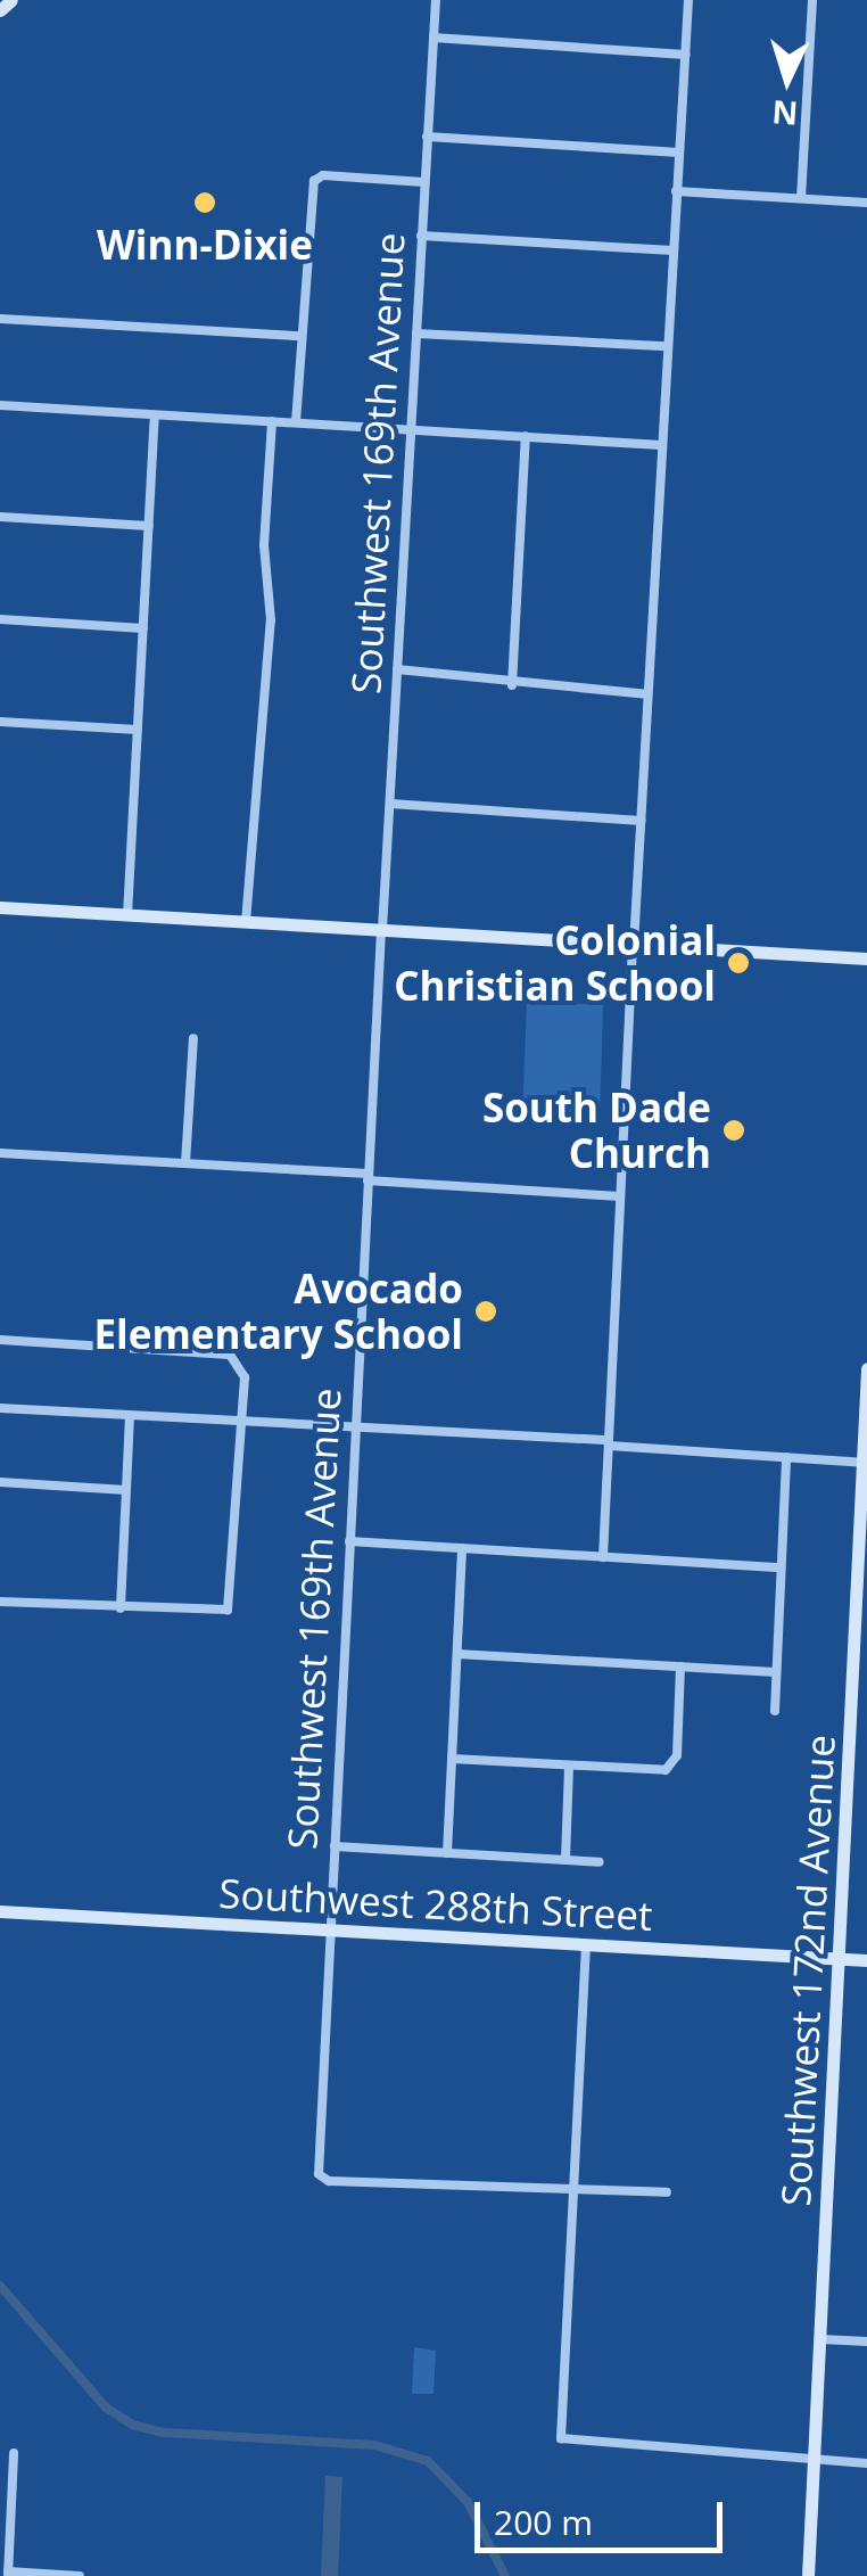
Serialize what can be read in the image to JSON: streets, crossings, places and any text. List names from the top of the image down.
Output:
{
  "streets": {
    "street": ["Southwest 169th Avenue", "Southwest 288th Street", "Southwest 172nd Avenue"]
  },
  "crossings": [
    ["Southwest 169th Avenue", "Southwest 288th Street"],
    ["Southwest 288th Street", "Southwest 172nd Avenue"]
  ],
  "places": [
    "Winn-Dixie",
    "Colonial Christian School",
    "South Dade Church",
    "Avocado Elementary School"
  ],
  "scale_bar": "200 m",
  "north": "bottom"
}
